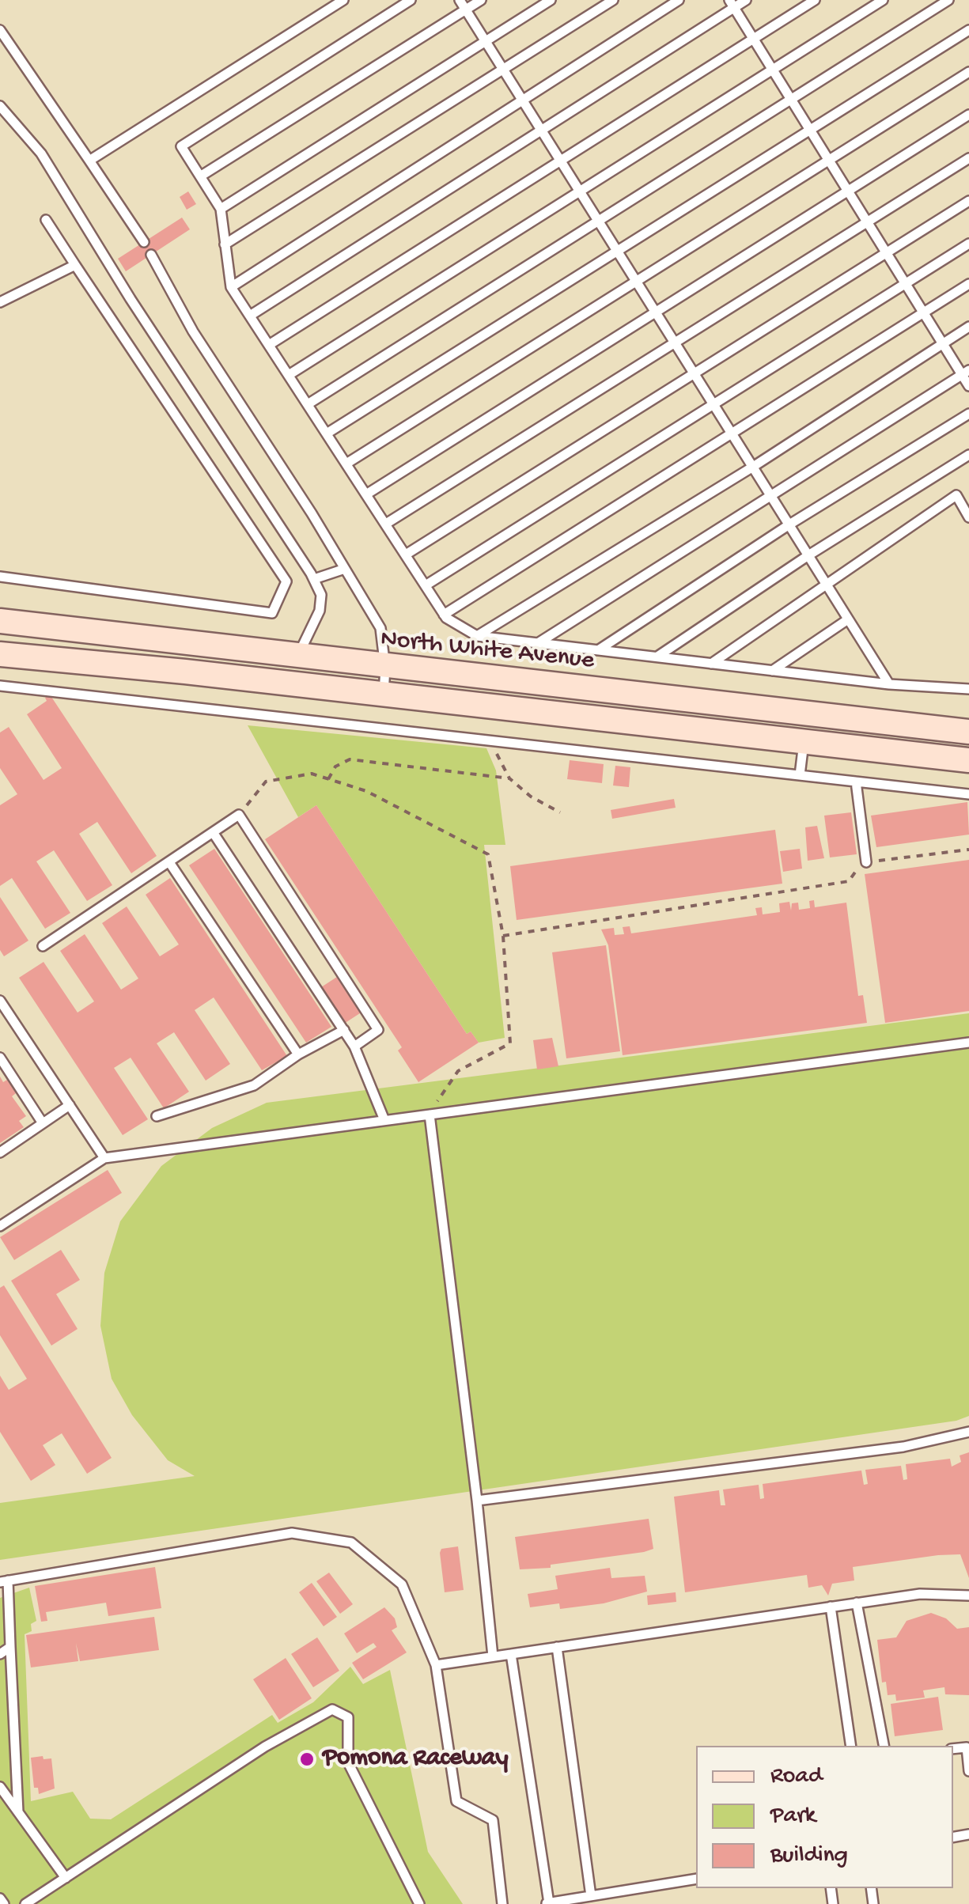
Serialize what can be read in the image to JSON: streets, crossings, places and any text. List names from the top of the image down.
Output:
{
  "streets": {
    "main road": ["North White Avenue"]
  },
  "places": ["Pomona Raceway"],
  "legend": ["Road", "Park", "Building"]
}
